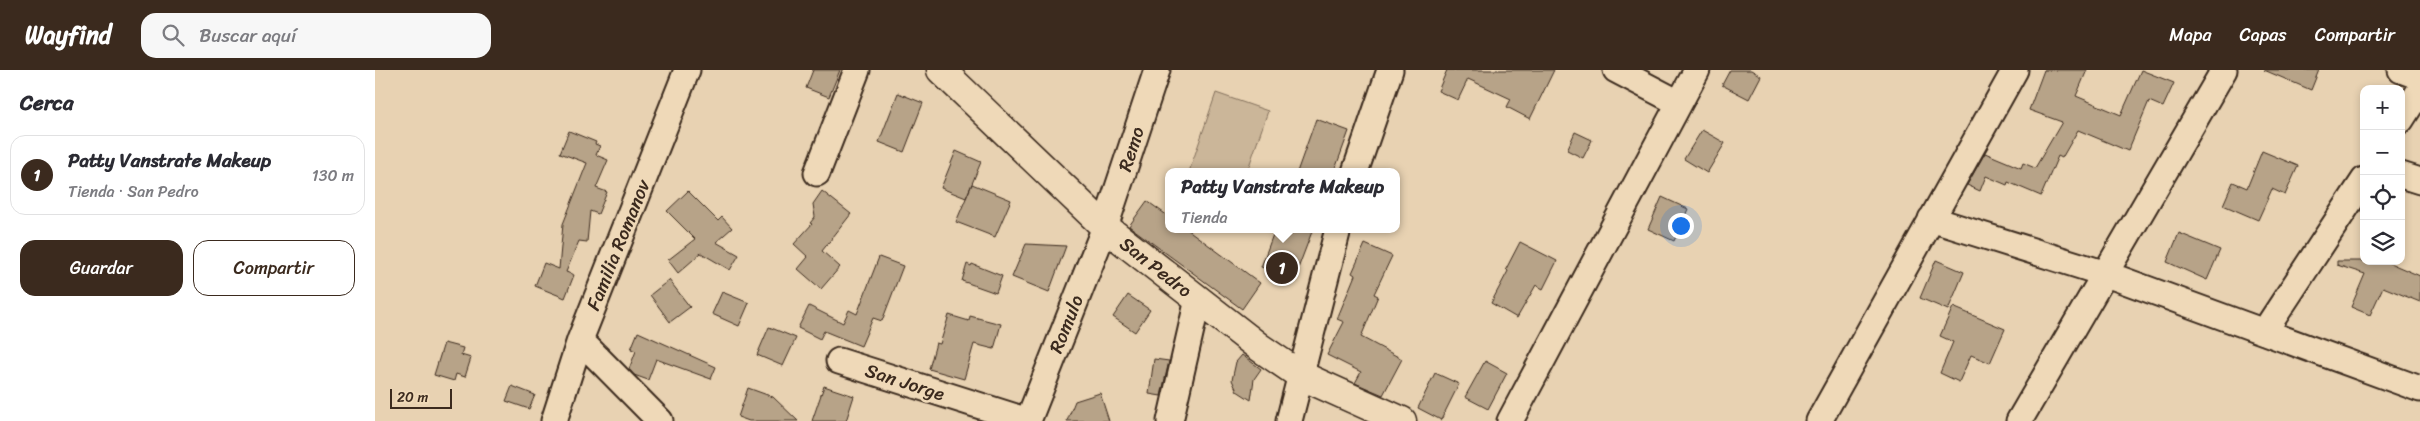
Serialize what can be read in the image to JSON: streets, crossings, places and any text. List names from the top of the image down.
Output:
{
  "streets": {
    "main road": ["San Pedro"],
    "street": [
      "Remo",
      "Familia Romanov",
      "Romulo",
      "San Jorge"
    ]
  },
  "crossings": [
    ["Remo", "San Pedro"],
    ["Remo", "Romulo"],
    ["San Pedro", "Romulo"],
    ["Romulo", "San Jorge"]
  ],
  "scale_bar": "20 m",
  "page": {
    "header": "Wayfind",
    "search": "Buscar aquí",
    "nav": ["Mapa", "Capas", "Compartir"],
    "heading": "Cerca",
    "map_buttons": ["+", "−"],
    "list": [
      {
        "mark": "1",
        "name": "Patty Vanstrate Makeup",
        "note": "Tienda · San Pedro",
        "value": "130 m"
      }
    ],
    "popup": ["Patty Vanstrate Makeup", "Tienda"],
    "buttons": ["Guardar", "Compartir"],
    "pins": "1",
    "scale": "20 m"
  }
}
